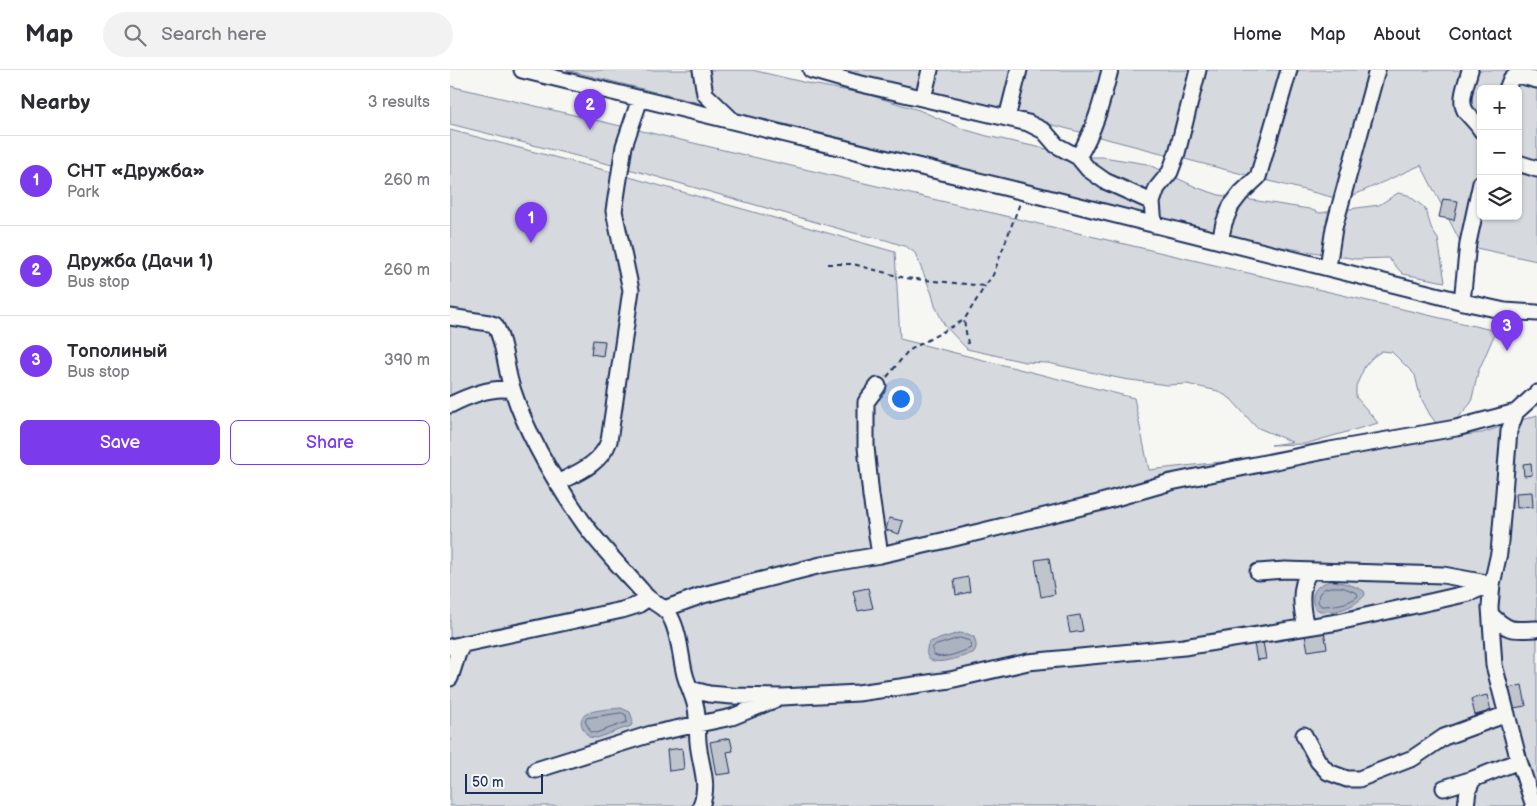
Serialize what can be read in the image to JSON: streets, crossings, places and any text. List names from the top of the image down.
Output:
{
  "scale_bar": "50 m",
  "page": {
    "header": "Map",
    "search": "Search here",
    "nav": [
      "Home",
      "Map",
      "About",
      "Contact"
    ],
    "heading": ["Nearby", "3 results"],
    "map_buttons": ["+", "−"],
    "pins": ["2", "1", "3"],
    "list": [
      {
        "mark": "1",
        "name": "СНТ «Дружба»",
        "note": "Park",
        "value": "260 m"
      },
      {
        "mark": "2",
        "name": "Дружба (Дачи 1)",
        "note": "Bus stop",
        "value": "260 m"
      },
      {
        "mark": "3",
        "name": "Тополиный",
        "note": "Bus stop",
        "value": "390 m"
      }
    ],
    "buttons": ["Save", "Share"],
    "scale": "50 m"
  }
}
